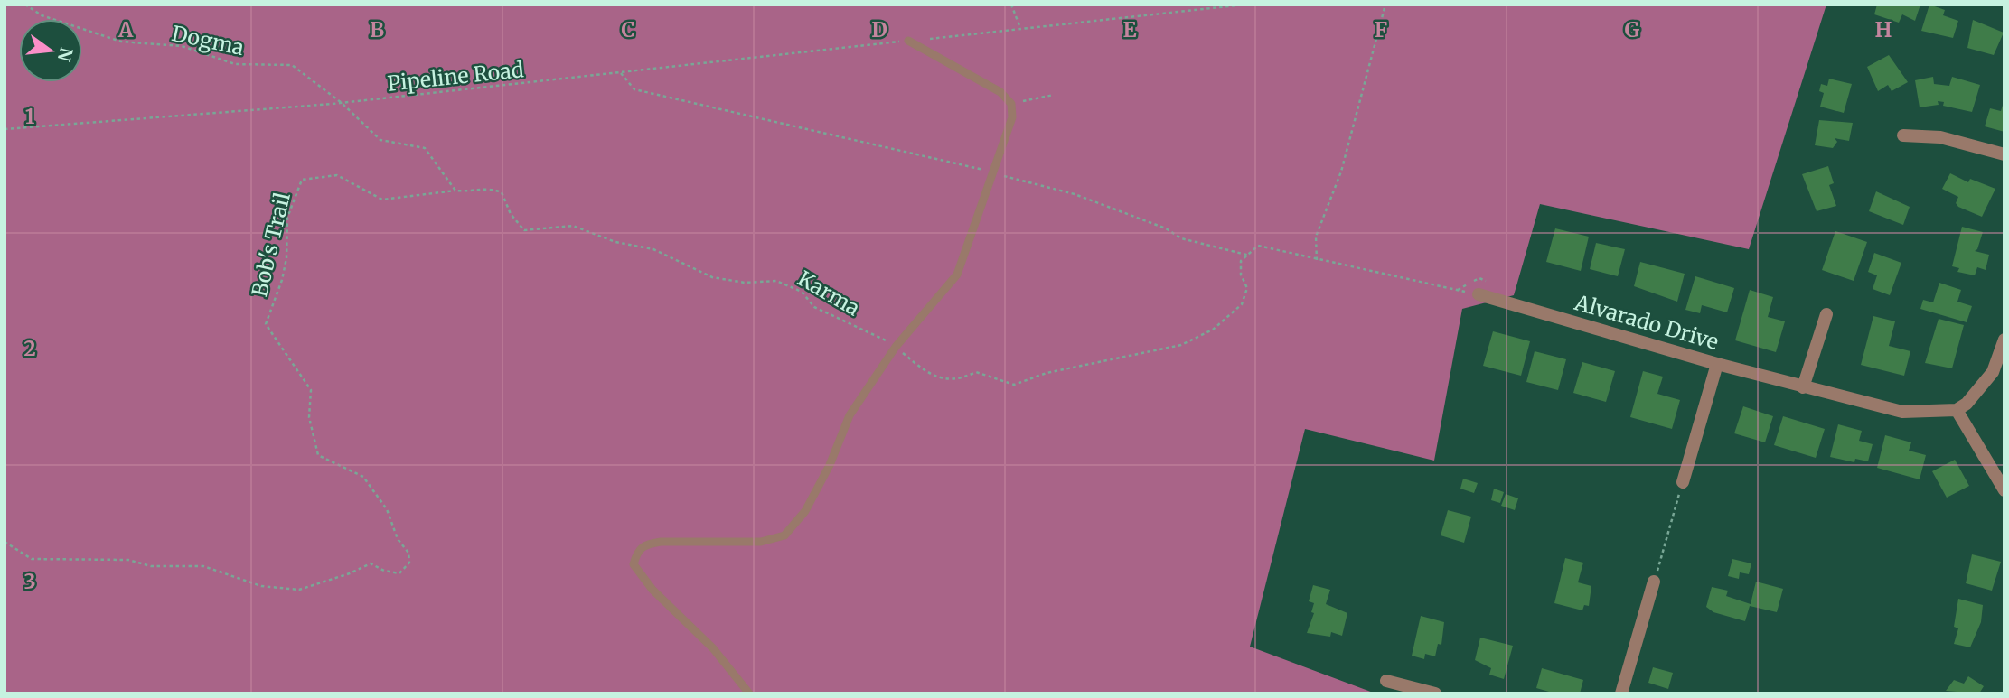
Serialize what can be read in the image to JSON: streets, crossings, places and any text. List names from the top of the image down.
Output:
{
  "streets": {
    "street": ["Alvarado Drive"],
    "path": [
      "Dogma",
      "Pipeline Road",
      "Bob's Trail",
      "Karma"
    ]
  },
  "crossings": [
    ["Dogma", "Pipeline Road"],
    ["Bob's Trail", "Karma"]
  ],
  "north": "right",
  "grid": {
    "columns": [
      "A",
      "B",
      "C",
      "D",
      "E",
      "F",
      "G",
      "H"
    ],
    "rows": ["1", "2", "3"]
  }
}
